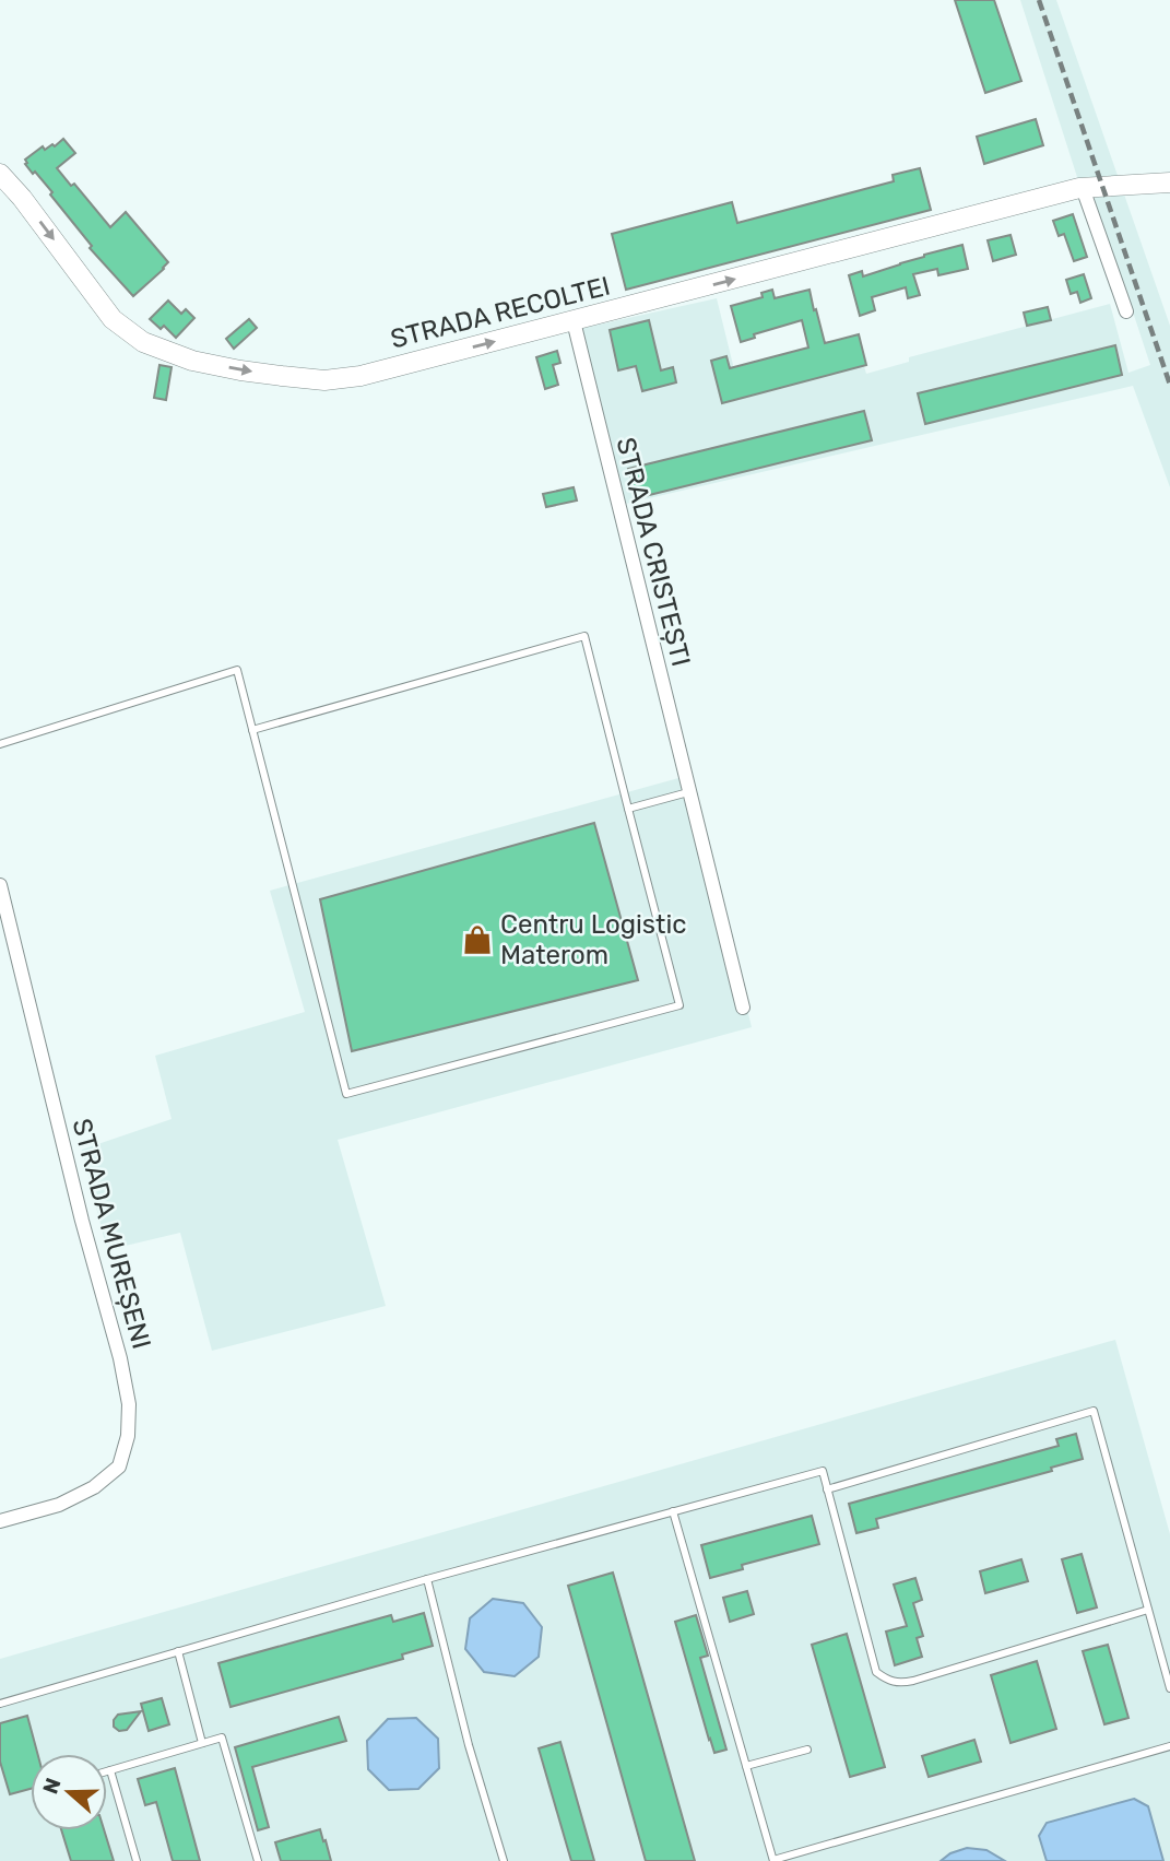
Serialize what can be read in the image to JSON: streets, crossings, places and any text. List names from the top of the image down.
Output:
{
  "streets": {
    "street": ["STRADA RECOLTEI", "STRADA CRISTEȘTI", "STRADA MUREȘENI"]
  },
  "crossings": [
    ["STRADA RECOLTEI", "STRADA CRISTEȘTI"]
  ],
  "one_way": ["STRADA RECOLTEI"],
  "places": {
    "shop": ["Centru Logistic Materom"]
  },
  "north": "left"
}
